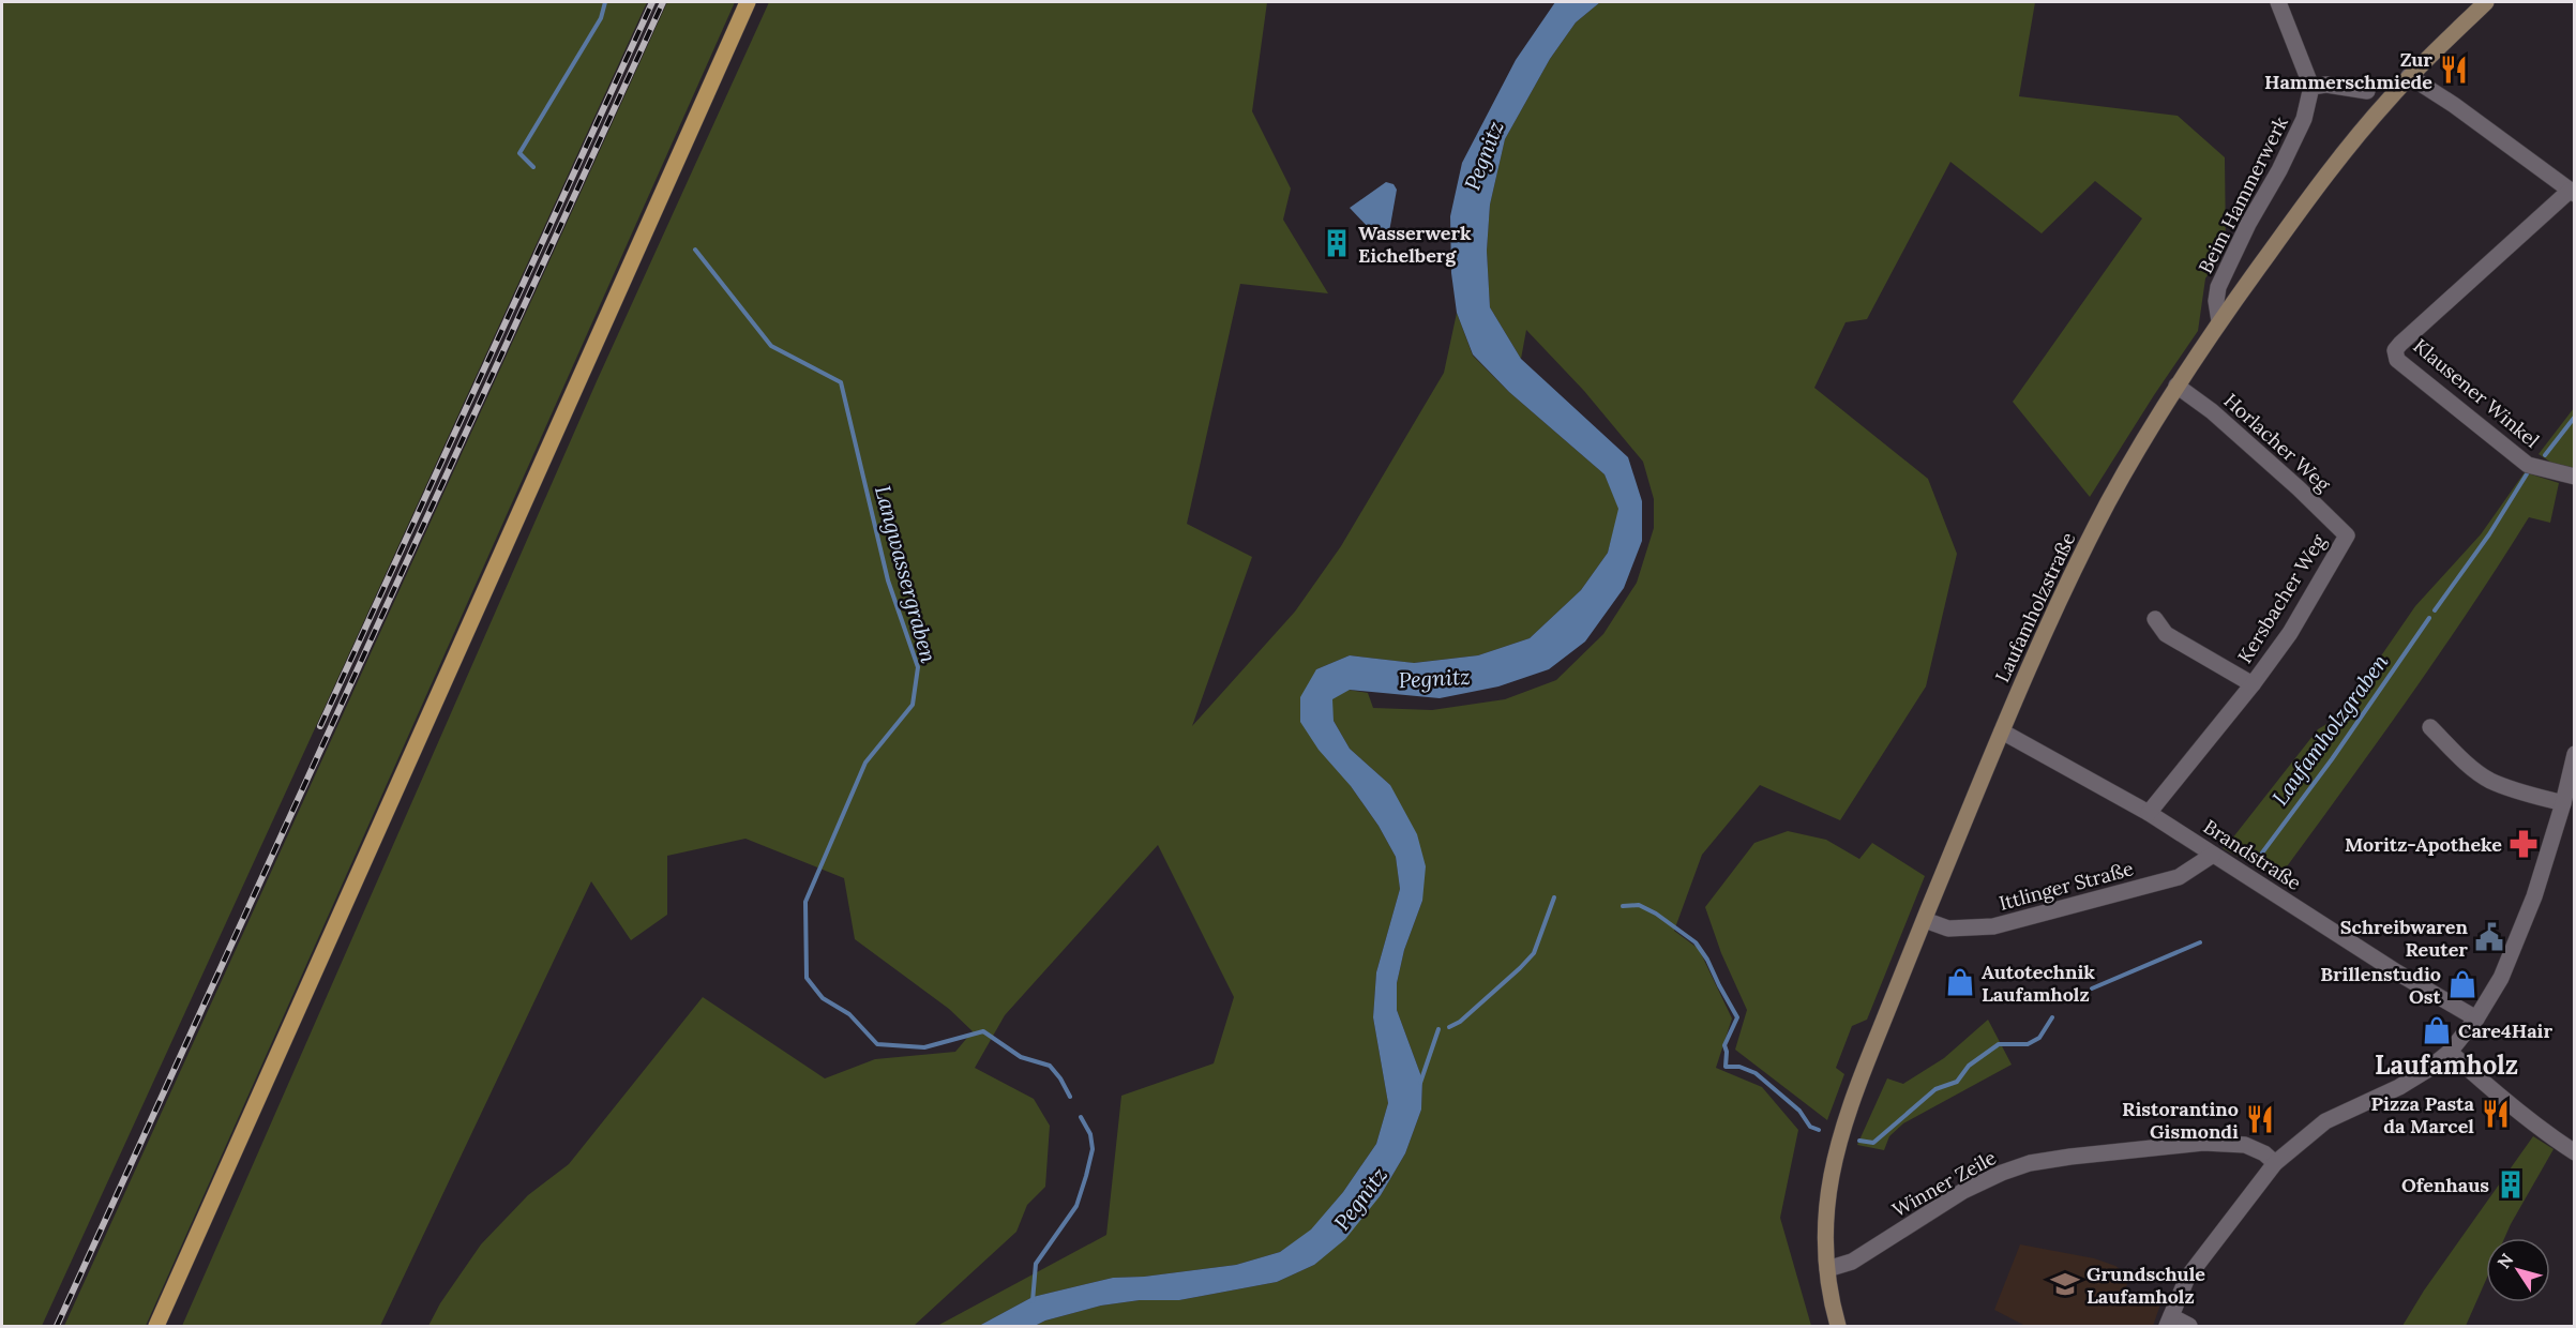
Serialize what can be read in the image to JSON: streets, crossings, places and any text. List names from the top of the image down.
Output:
{
  "streets": {
    "main road": ["Laufamholzstraße"],
    "street": [
      "Beim Hammerwerk",
      "Klausener Winkel",
      "Horlacher Weg",
      "Kersbacher Weg",
      "Brandstraße",
      "Ittlinger Straße",
      "Winner Zeile"
    ]
  },
  "crossings": [
    ["Beim Hammerwerk", "Laufamholzstraße"],
    ["Horlacher Weg", "Kersbacher Weg"],
    ["Horlacher Weg", "Laufamholzstraße"],
    ["Kersbacher Weg", "Brandstraße"],
    ["Laufamholzstraße", "Brandstraße"],
    ["Laufamholzstraße", "Ittlinger Straße"],
    ["Laufamholzstraße", "Winner Zeile"],
    ["Brandstraße", "Ittlinger Straße"]
  ],
  "districts": ["Laufamholz"],
  "water": ["Pegnitz", "Langwassergraben", "Laufamholzgraben"],
  "places": {
    "restaurant": ["Zur Hammerschmiede", "Pizza Pasta da Marcel", "Ristorantino Gismondi"],
    "building": ["Wasserwerk Eichelberg", "Ofenhaus"],
    "pharmacy": ["Moritz-Apotheke"],
    "public building": ["Schreibwaren Reuter"],
    "shop": ["Autotechnik Laufamholz", "Brillenstudio Ost", "Care4Hair"],
    "school or university": ["Grundschule Laufamholz"]
  },
  "north": "top left"
}
